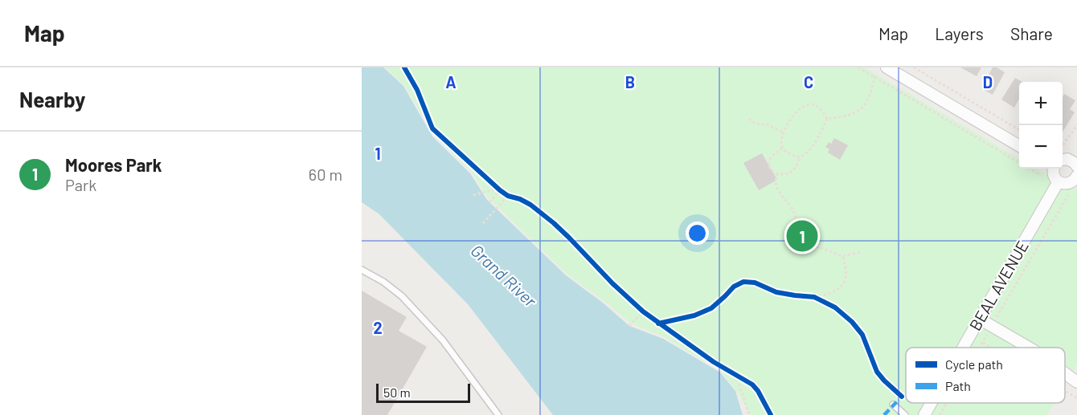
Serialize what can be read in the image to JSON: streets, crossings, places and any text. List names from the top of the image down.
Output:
{
  "streets": {
    "street": ["BEAL AVENUE"]
  },
  "water": ["Grand River"],
  "legend": ["Cycle path", "Path"],
  "scale_bar": "50 m",
  "page": {
    "header": "Map",
    "nav": ["Map", "Layers", "Share"],
    "heading": "Nearby",
    "map_buttons": ["+", "−"],
    "list": [
      {
        "mark": "1",
        "name": "Moores Park",
        "note": "Park",
        "value": "60 m"
      }
    ],
    "pins": "1",
    "scale": "50 m"
  },
  "grid": {
    "columns": [
      "A",
      "B",
      "C",
      "D"
    ],
    "rows": ["1", "2"]
  }
}
